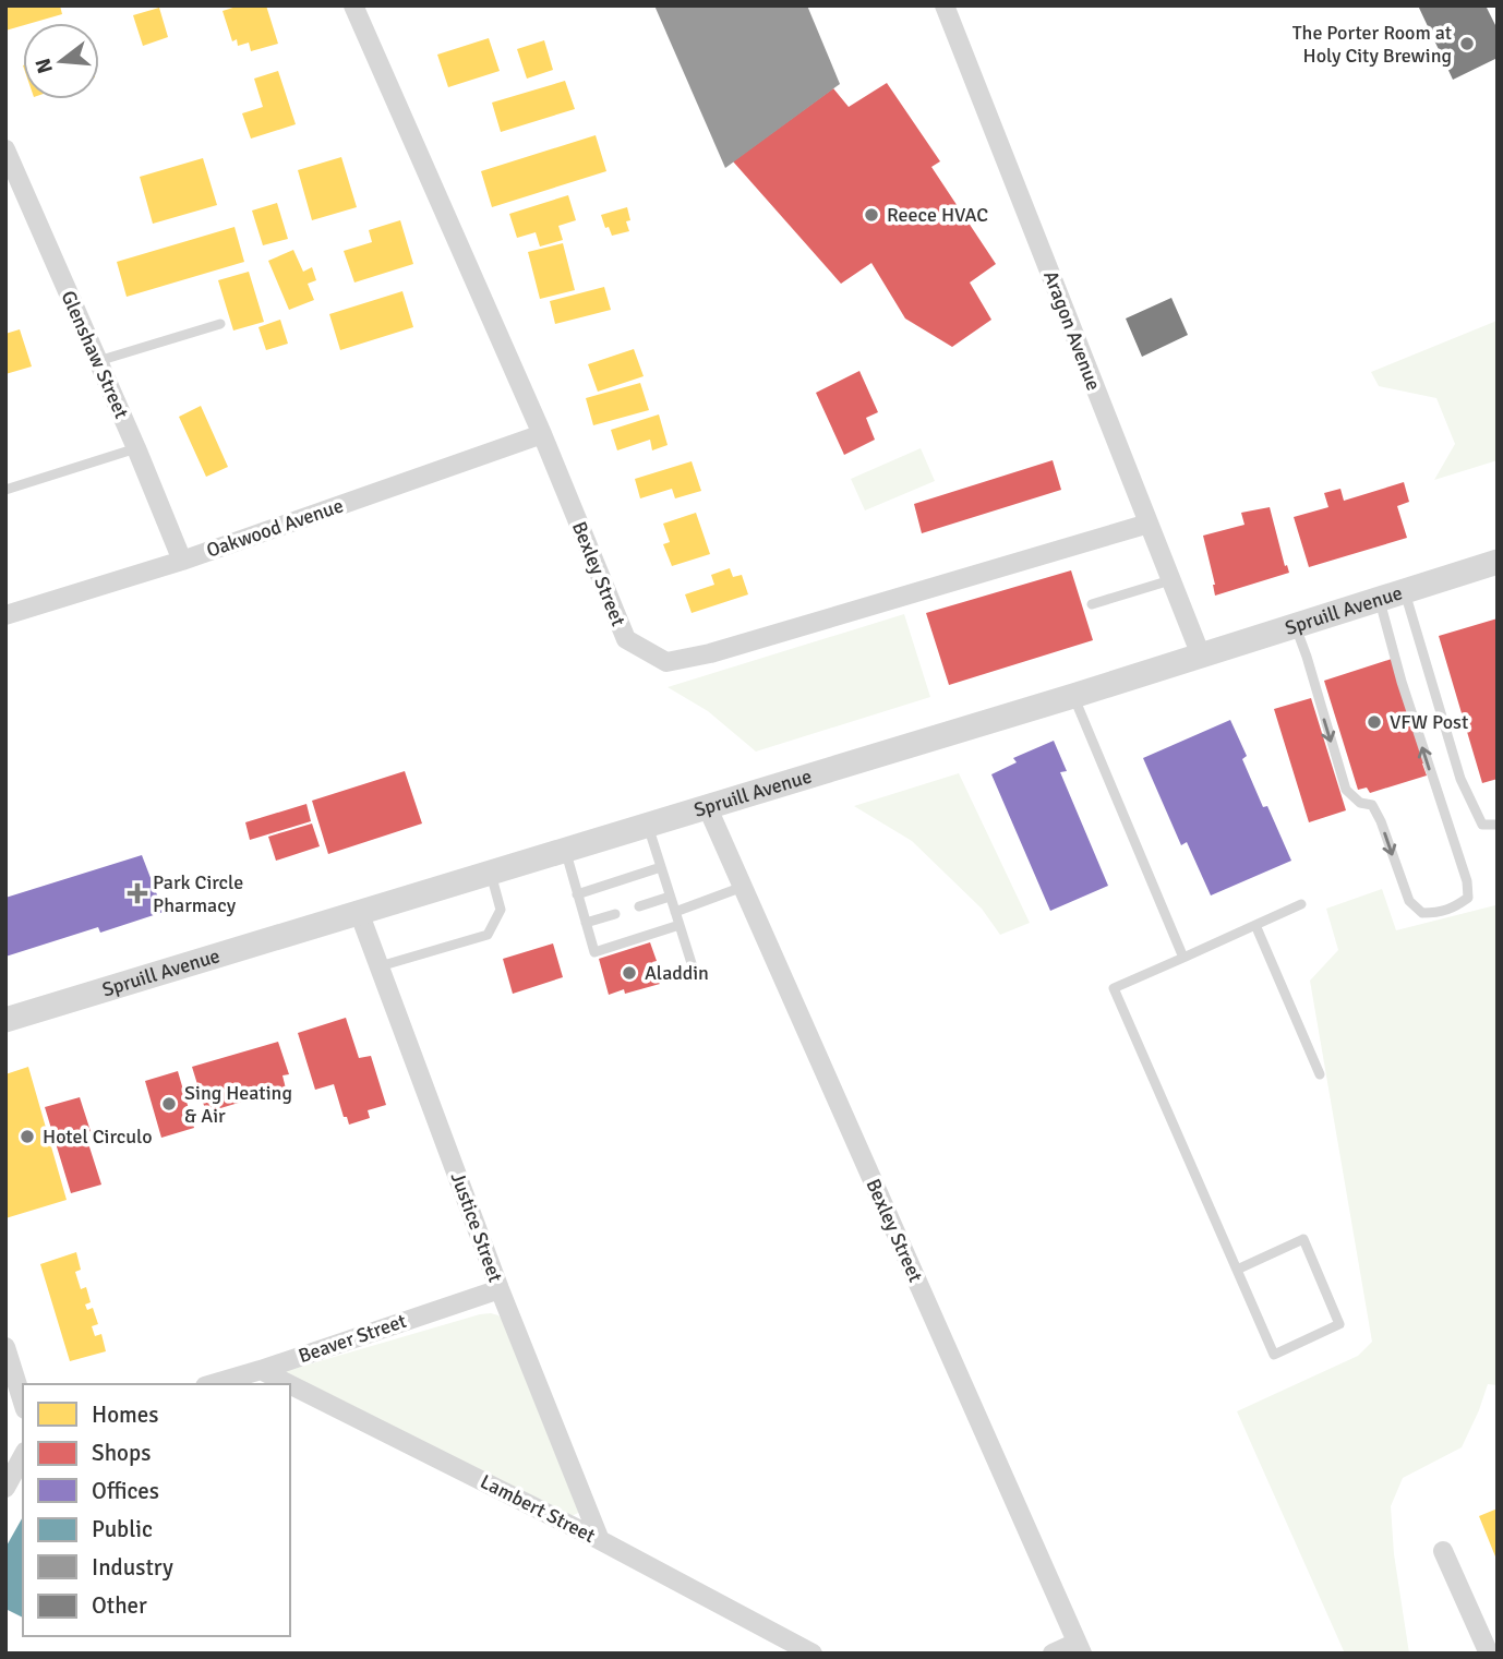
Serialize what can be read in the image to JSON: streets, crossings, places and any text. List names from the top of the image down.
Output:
{
  "streets": {
    "street": [
      "Aragon Avenue",
      "Glenshaw Street",
      "Oakwood Avenue",
      "Bexley Street",
      "Spruill Avenue",
      "Justice Street",
      "Beaver Street",
      "Lambert Street"
    ]
  },
  "crossings": [
    ["Aragon Avenue", "Bexley Street"],
    ["Aragon Avenue", "Spruill Avenue"],
    ["Glenshaw Street", "Oakwood Avenue"],
    ["Oakwood Avenue", "Bexley Street"],
    ["Bexley Street", "Spruill Avenue"],
    ["Spruill Avenue", "Justice Street"],
    ["Justice Street", "Beaver Street"],
    ["Justice Street", "Lambert Street"],
    ["Beaver Street", "Lambert Street"]
  ],
  "places": {
    "other": [
      "The Porter Room at Holy City Brewing",
      "Reece HVAC",
      "VFW Post",
      "Aladdin",
      "Sing Heating & Air",
      "Hotel Circulo"
    ],
    "health": ["Park Circle Pharmacy"]
  },
  "legend": [
    "Homes",
    "Shops",
    "Offices",
    "Public",
    "Industry",
    "Other"
  ],
  "north": "left"
}
